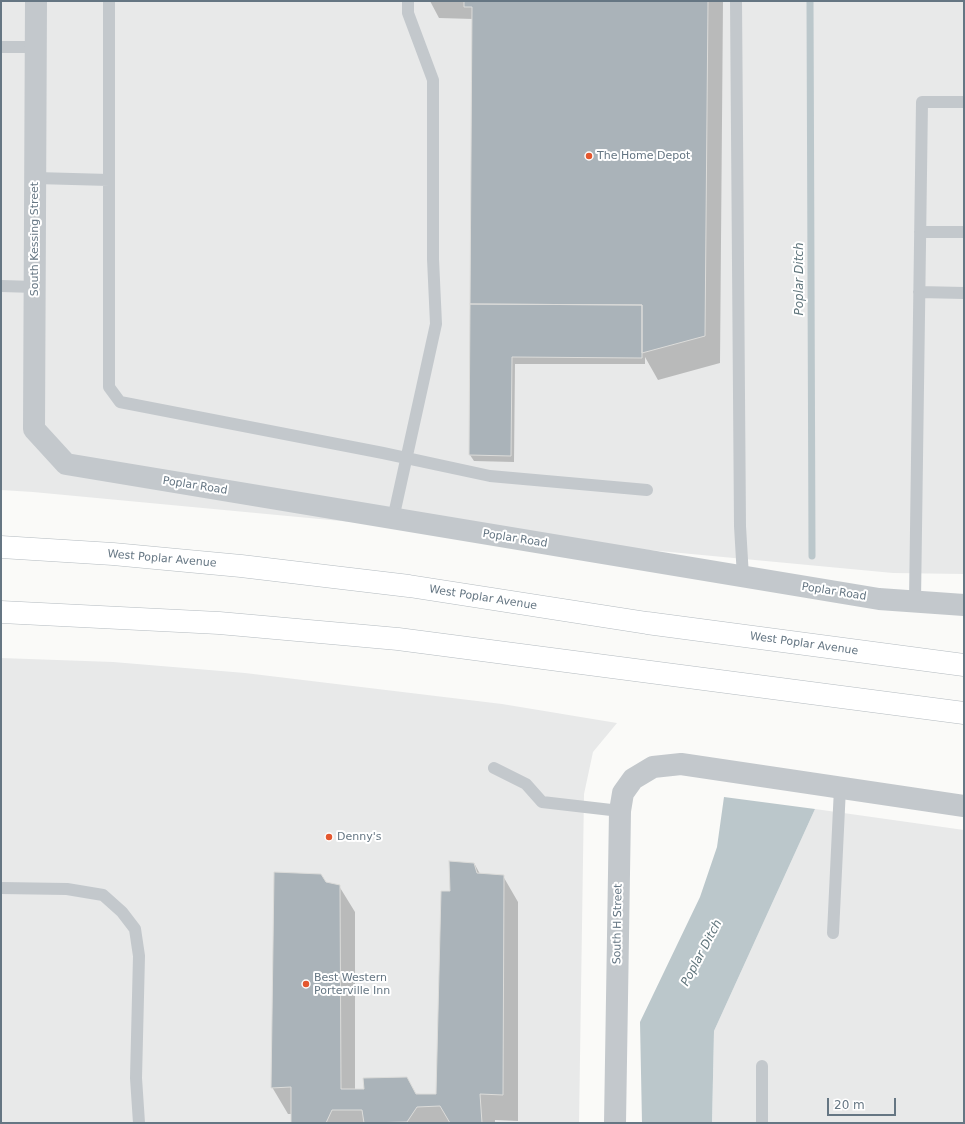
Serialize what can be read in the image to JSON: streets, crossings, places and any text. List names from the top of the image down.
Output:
{
  "streets": {
    "main road": ["West Poplar Avenue"],
    "street": ["South Kessing Street", "Poplar Road", "South H Street"]
  },
  "crossings": [
    ["South Kessing Street", "Poplar Road"]
  ],
  "water": ["Poplar Ditch"],
  "places": ["The Home Depot", "Denny's", "Best Western Porterville Inn"],
  "scale_bar": "20 m"
}
